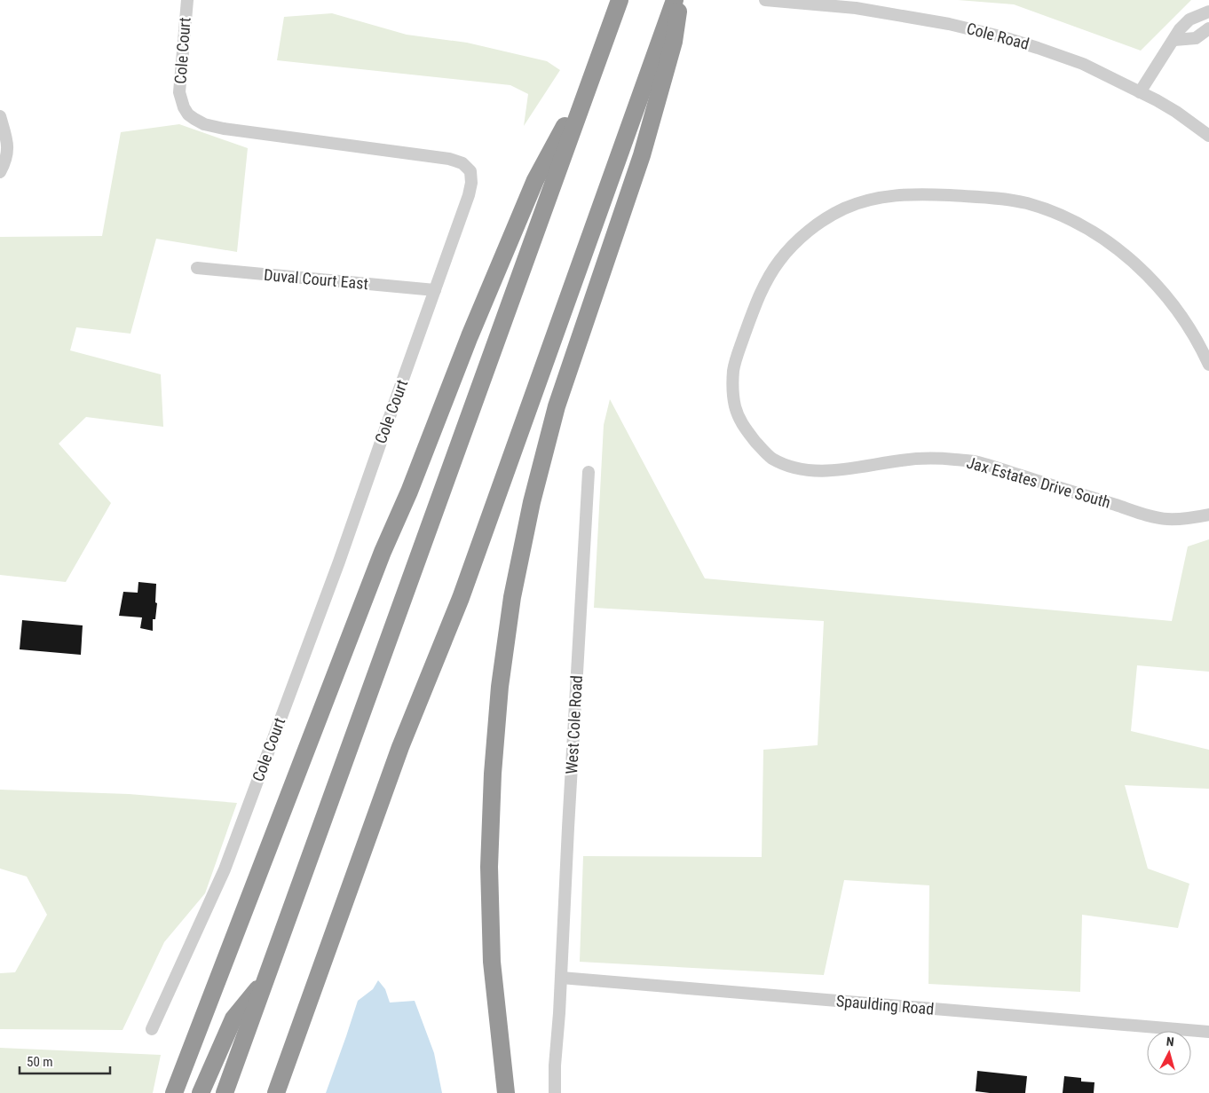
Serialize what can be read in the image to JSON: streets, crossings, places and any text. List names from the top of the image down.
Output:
{
  "streets": {
    "street": [
      "Cole Road",
      "Cole Court",
      "Duval Court East",
      "Jax Estates Drive South",
      "West Cole Road",
      "Spaulding Road"
    ]
  },
  "crossings": [
    ["Cole Court", "Duval Court East"],
    ["West Cole Road", "Spaulding Road"]
  ],
  "scale_bar": "50 m",
  "north": "top"
}
